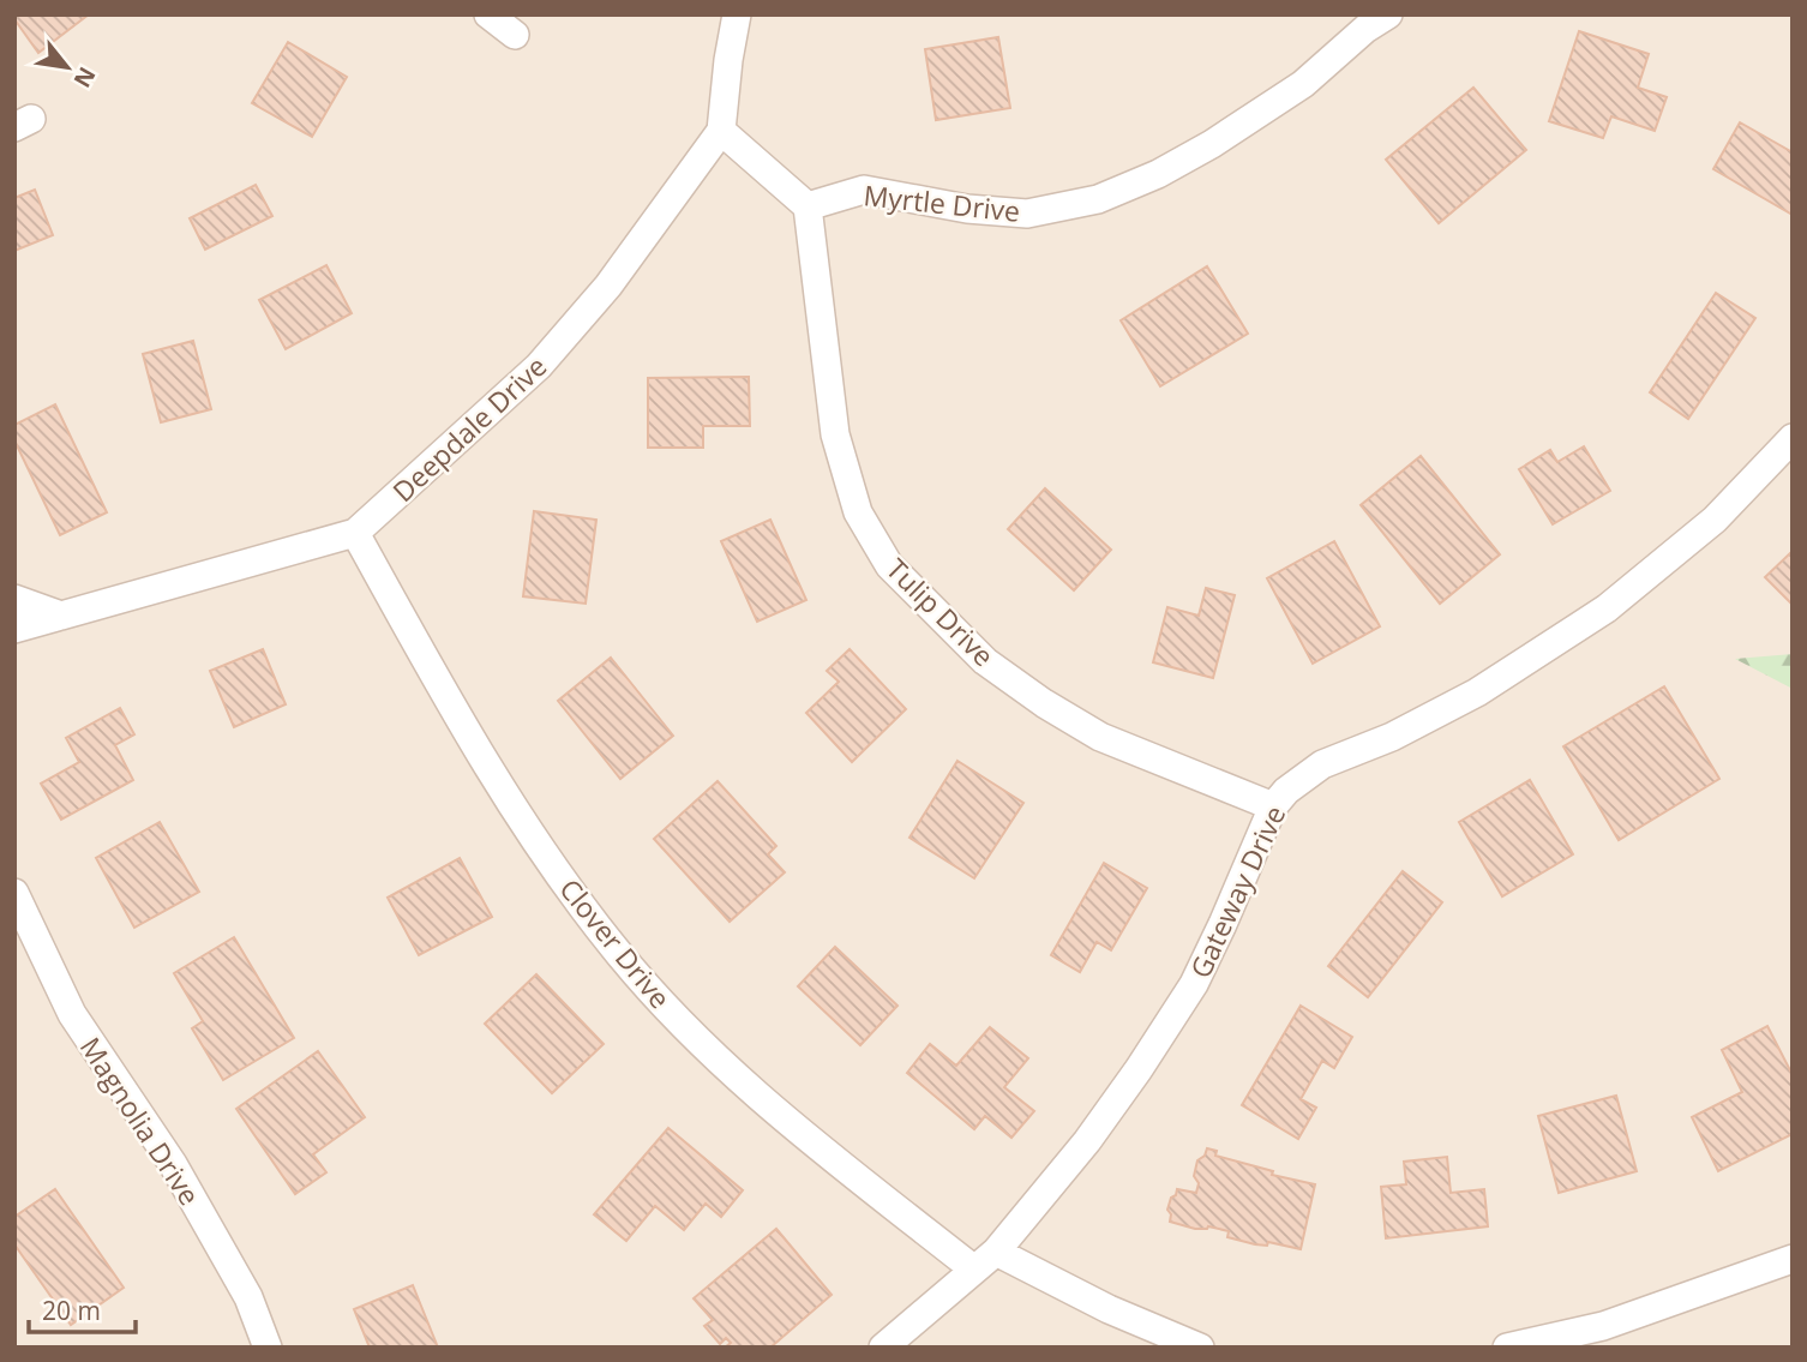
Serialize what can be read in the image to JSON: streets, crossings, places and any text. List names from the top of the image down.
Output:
{
  "streets": {
    "street": [
      "Myrtle Drive",
      "Deepdale Drive",
      "Tulip Drive",
      "Gateway Drive",
      "Clover Drive",
      "Magnolia Drive"
    ]
  },
  "crossings": [
    ["Myrtle Drive", "Tulip Drive"],
    ["Deepdale Drive", "Clover Drive"],
    ["Tulip Drive", "Gateway Drive"],
    ["Gateway Drive", "Clover Drive"]
  ],
  "scale_bar": "20 m",
  "north": "bottom right"
}
